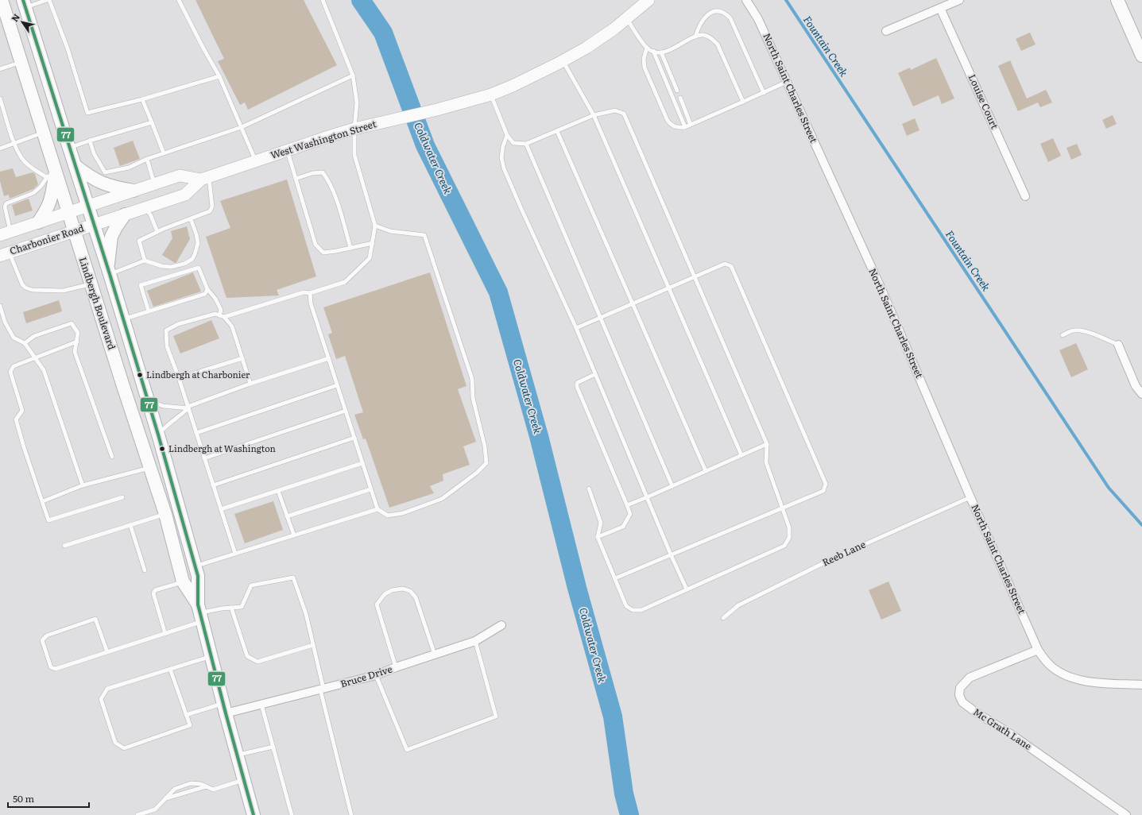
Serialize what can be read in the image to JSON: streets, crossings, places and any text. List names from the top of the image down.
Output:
{
  "streets": {
    "main road": ["West Washington Street", "Charbonier Road", "Lindbergh Boulevard"],
    "street": [
      "North Saint Charles Street",
      "Louise Court",
      "Bruce Drive",
      "Mc Grath Lane"
    ],
    "lane": ["Reeb Lane"]
  },
  "crossings": [
    ["North Saint Charles Street", "Reeb Lane"],
    ["North Saint Charles Street", "Mc Grath Lane"],
    ["West Washington Street", "Charbonier Road"],
    ["West Washington Street", "Lindbergh Boulevard"],
    ["Charbonier Road", "Lindbergh Boulevard"],
    ["Lindbergh Boulevard", "Bruce Drive"]
  ],
  "water": ["Fountain Creek", "Coldwater Creek"],
  "places": ["Lindbergh at Charbonier", "Lindbergh at Washington"],
  "lines": ["transit line 77"],
  "scale_bar": "50 m",
  "north": "top left"
}
